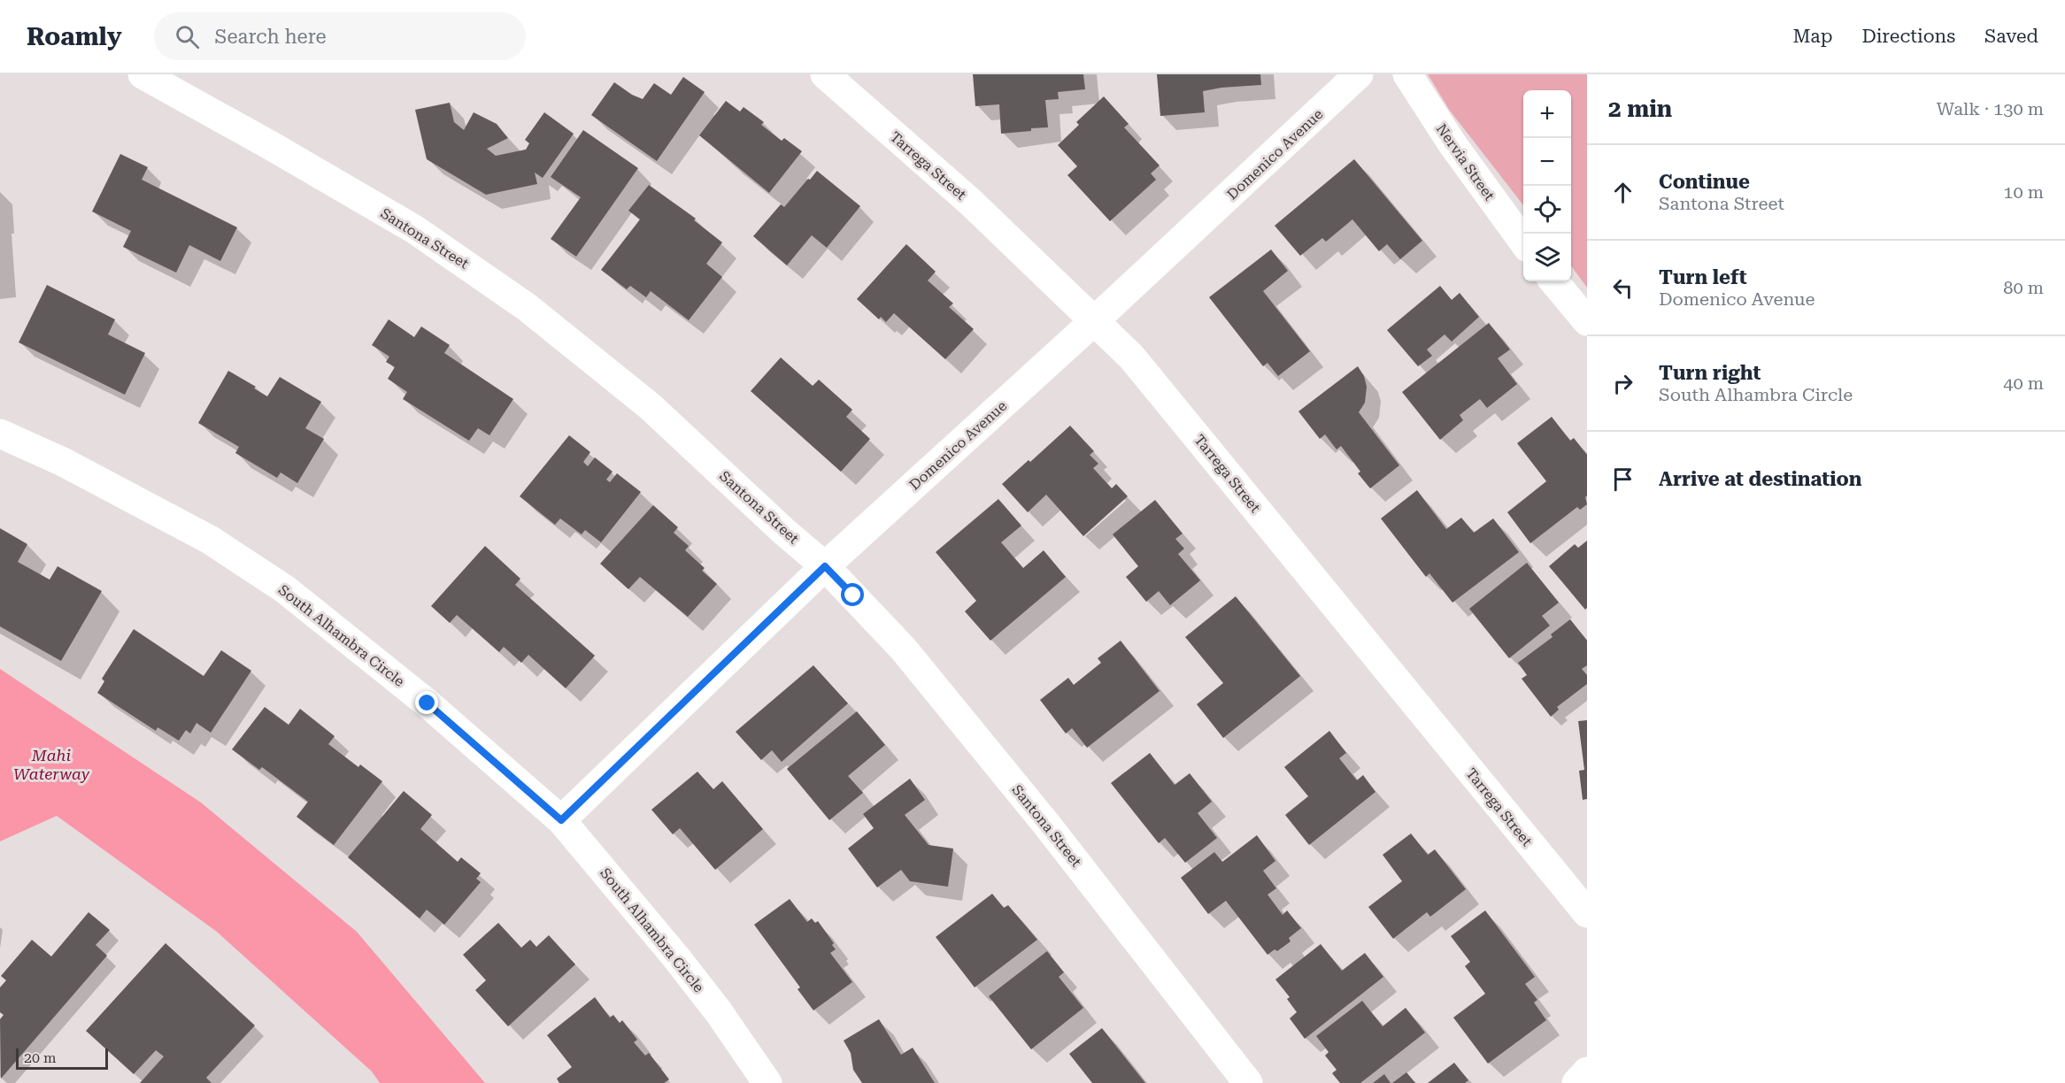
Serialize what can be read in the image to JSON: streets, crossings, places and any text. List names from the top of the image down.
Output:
{
  "streets": {
    "street": [
      "Domenico Avenue",
      "Nervia Street",
      "Tarrega Street",
      "Santona Street",
      "South Alhambra Circle"
    ]
  },
  "crossings": [
    ["Domenico Avenue", "Tarrega Street"],
    ["Domenico Avenue", "Santona Street"],
    ["Domenico Avenue", "South Alhambra Circle"]
  ],
  "water": ["Mahi Waterway"],
  "scale_bar": "20 m",
  "page": {
    "header": "Roamly",
    "search": "Search here",
    "nav": ["Map", "Directions", "Saved"],
    "heading": ["2 min", "Walk · 130 m"],
    "map_buttons": ["+", "−"],
    "list": [
      ["Continue", "Santona Street", "10 m"],
      ["Turn left", "Domenico Avenue", "80 m"],
      ["Turn right", "South Alhambra Circle", "40 m"],
      "Arrive at destination"
    ],
    "scale": "20 m"
  }
}
